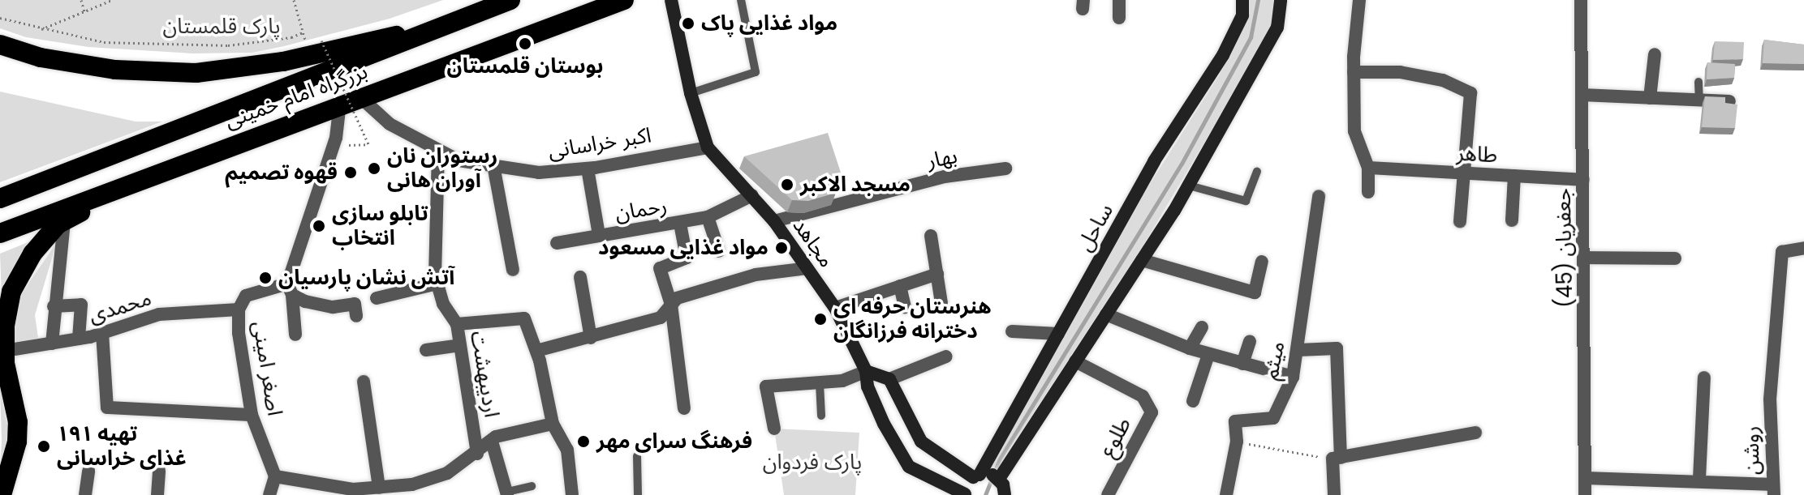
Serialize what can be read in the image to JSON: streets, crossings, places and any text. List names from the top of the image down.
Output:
{
  "streets": {
    "highway": ["بزرگراه امام خمینی"],
    "street": [
      "اکبر خراسانی",
      "طاهر",
      "بهار",
      "رحمان",
      "ساحل",
      "مجاهد",
      "جعفریان (45)",
      "محمدی",
      "میثم",
      "اصغر امینی",
      "اردیبهشت",
      "طلوع",
      "روشن"
    ]
  },
  "crossings": [
    ["بزرگراه امام خمینی", "اکبر خراسانی"],
    ["اکبر خراسانی", "رحمان"],
    ["اکبر خراسانی", "مجاهد"],
    ["اکبر خراسانی", "اردیبهشت"],
    ["طاهر", "جعفریان (45)"],
    ["بهار", "مجاهد"],
    ["رحمان", "مجاهد"],
    ["ساحل", "مجاهد"],
    ["جعفریان (45)", "روشن"],
    ["محمدی", "اصغر امینی"]
  ],
  "parks": ["پارک قلمستان", "پارک فردوان"],
  "places": [
    "مواد غذایی پاک",
    "بوستان قلمستان",
    "رستوران نان آوران هانی",
    "قهوه تصمیم",
    "مسجد الاکبر",
    "تابلو سازی انتخاب",
    "مواد غذایی مسعود",
    "آتش نشان پارسیان",
    "هنرستان حرفه ای دخترانه فرزانگان",
    "فرهنگ سرای مهر",
    "۱۹۱ تهیه غذای خراسانی"
  ]
}
